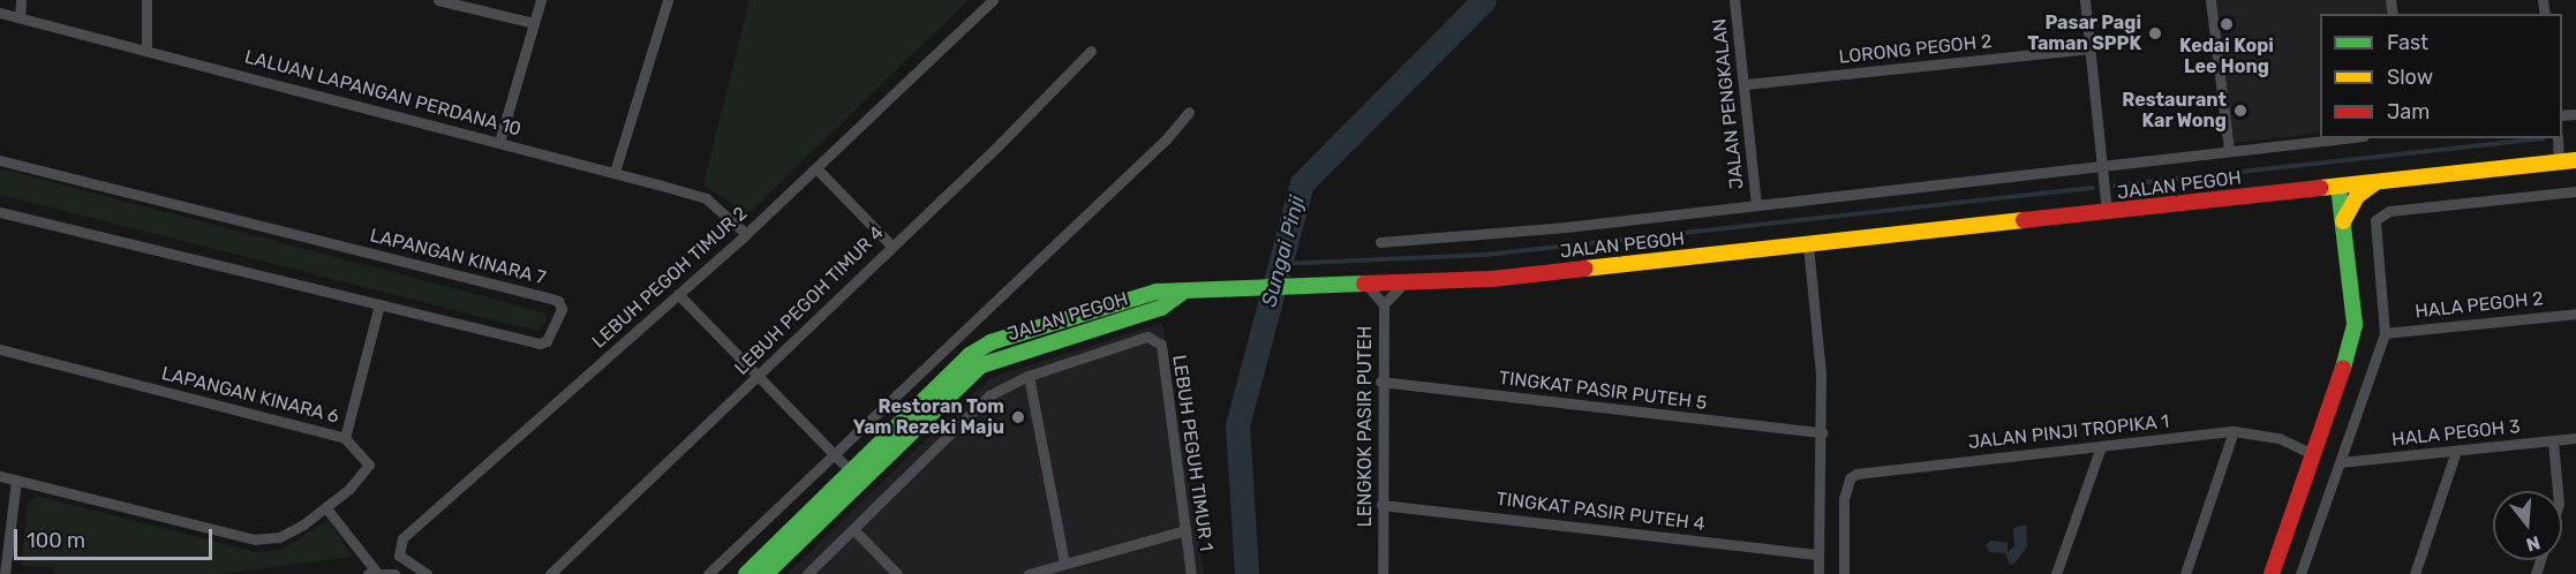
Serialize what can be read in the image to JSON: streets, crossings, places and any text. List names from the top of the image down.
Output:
{
  "streets": {
    "street": [
      "LORONG PEGOH 2",
      "LALUAN LAPANGAN PERDANA 10",
      "JALAN PENGKALAN",
      "JALAN PEGOH",
      "LAPANGAN KINARA 7",
      "LEBUH PEGOH TIMUR 2",
      "LEBUH PEGOH TIMUR 4",
      "HALA PEGOH 2",
      "TINGKAT PASIR PUTEH 5",
      "LAPANGAN KINARA 6",
      "LENGKOK PASIR PUTEH",
      "JALAN PINJI TROPIKA 1",
      "HALA PEGOH 3",
      "LEBUH PEGUH TIMUR 1",
      "TINGKAT PASIR PUTEH 4"
    ]
  },
  "crossings": [
    ["LORONG PEGOH 2", "JALAN PENGKALAN"],
    ["LALUAN LAPANGAN PERDANA 10", "LEBUH PEGOH TIMUR 2"],
    ["JALAN PENGKALAN", "JALAN PEGOH"],
    ["JALAN PEGOH", "LENGKOK PASIR PUTEH"],
    ["TINGKAT PASIR PUTEH 5", "LENGKOK PASIR PUTEH"],
    ["LENGKOK PASIR PUTEH", "TINGKAT PASIR PUTEH 4"]
  ],
  "water": ["Sungai Pinji"],
  "places": [
    "Kedai Kopi Lee Hong",
    "Pasar Pagi Taman SPPK",
    "Restaurant Kar Wong",
    "Restoran Tom Yam Rezeki Maju"
  ],
  "legend": ["Fast", "Slow", "Jam"],
  "scale_bar": "100 m",
  "north": "bottom"
}
